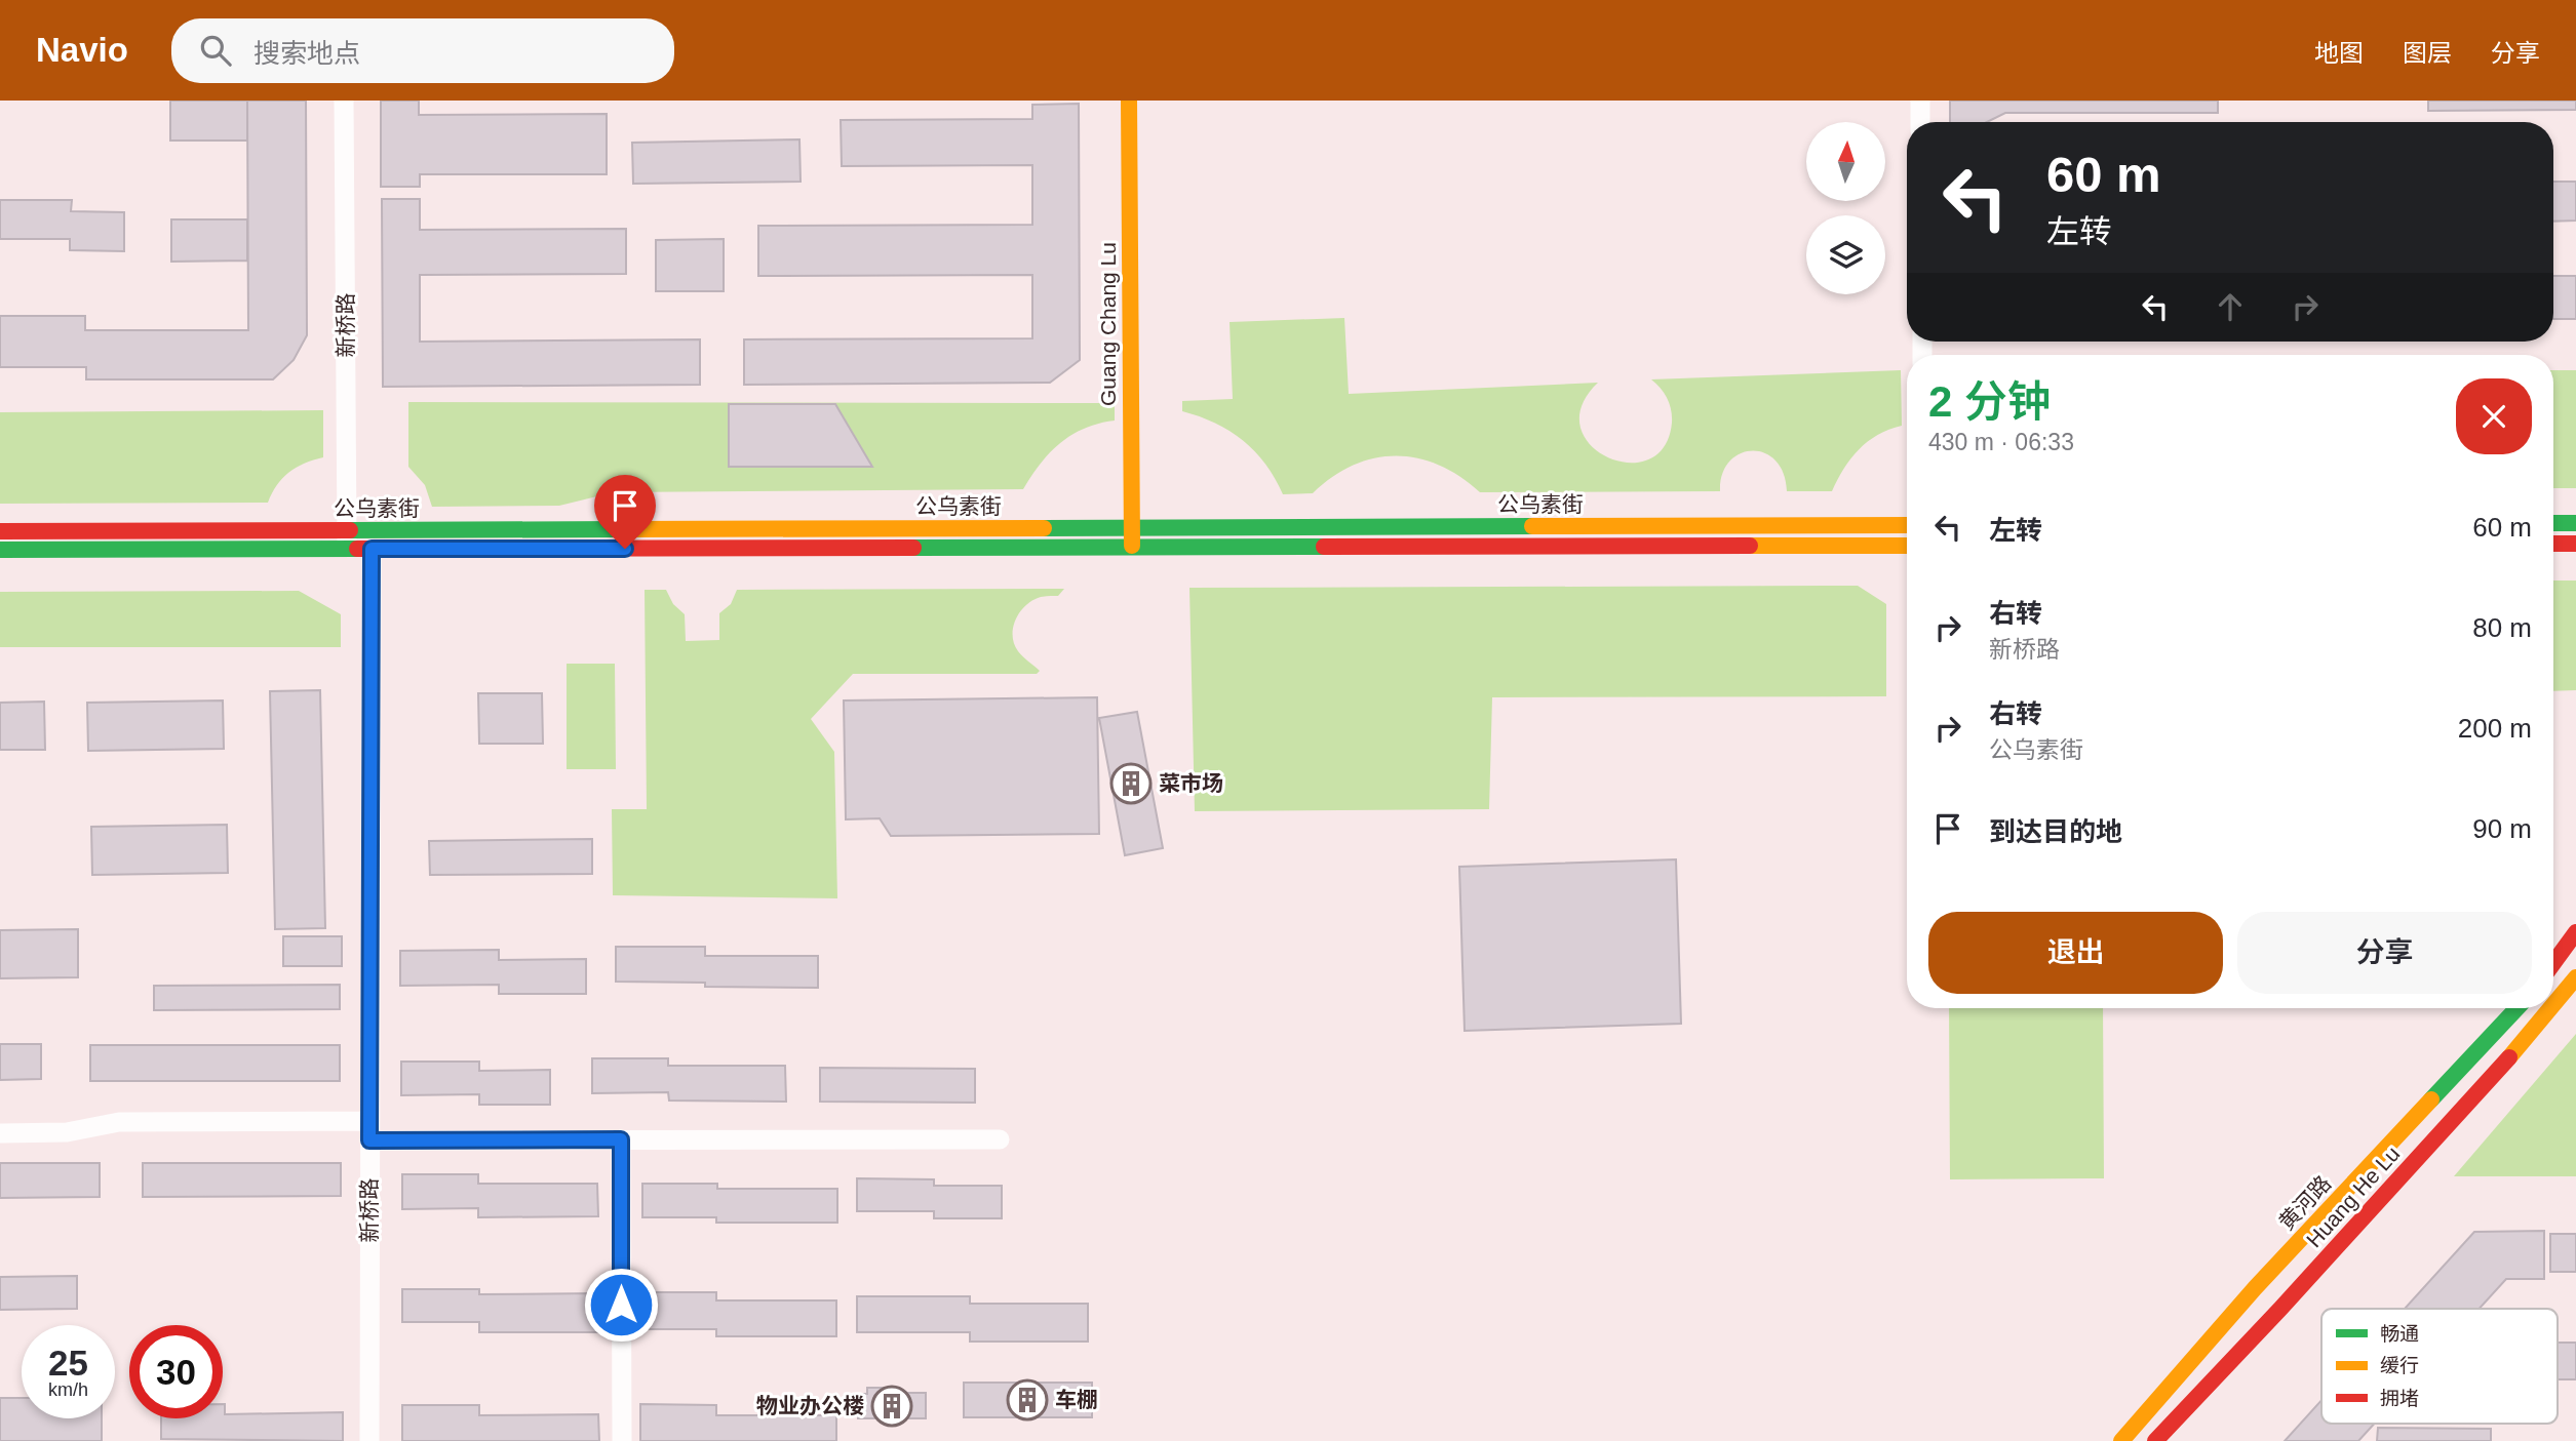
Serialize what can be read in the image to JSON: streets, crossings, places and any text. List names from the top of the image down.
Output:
{
  "streets": {
    "main road": [
      "Guang Chang Lu",
      "公乌素街",
      "Huang He Lu",
      "黄河路"
    ],
    "street": ["新桥路"]
  },
  "crossings": [
    ["Guang Chang Lu", "公乌素街"],
    ["新桥路", "公乌素街"]
  ],
  "places": {
    "building": ["菜市场", "车棚", "物业办公楼"]
  },
  "legend": ["畅通", "缓行", "拥堵"],
  "north": "top",
  "page": {
    "header": "Navio",
    "search": "搜索地点",
    "nav": ["地图", "图层", "分享"],
    "turn": ["60 m", "左转"],
    "heading": ["2 分钟", "430 m · 06:33"],
    "list": [
      {
        "name": "左转",
        "value": "60 m"
      },
      {
        "name": "右转",
        "note": "新桥路",
        "value": "80 m"
      },
      {
        "name": "右转",
        "note": "公乌素街",
        "value": "200 m"
      },
      {
        "name": "到达目的地",
        "value": "90 m"
      }
    ],
    "buttons": ["退出", "分享"],
    "speed": "25 km/h",
    "limit": "30"
  }
}
